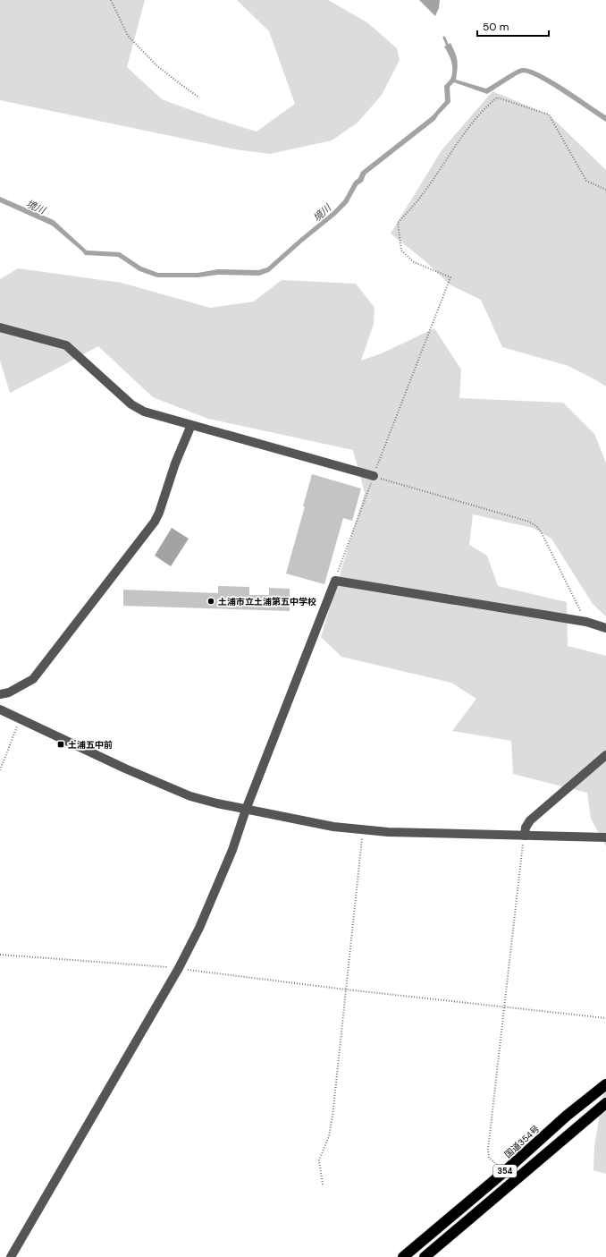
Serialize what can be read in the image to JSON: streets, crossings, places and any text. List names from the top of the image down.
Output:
{
  "streets": {
    "highway": ["国道354号", "354"]
  },
  "water": ["境川"],
  "places": {
    "other": ["土浦市立土浦第五中学校"],
    "transit": ["土浦五中前"]
  },
  "scale_bar": "50 m"
}
